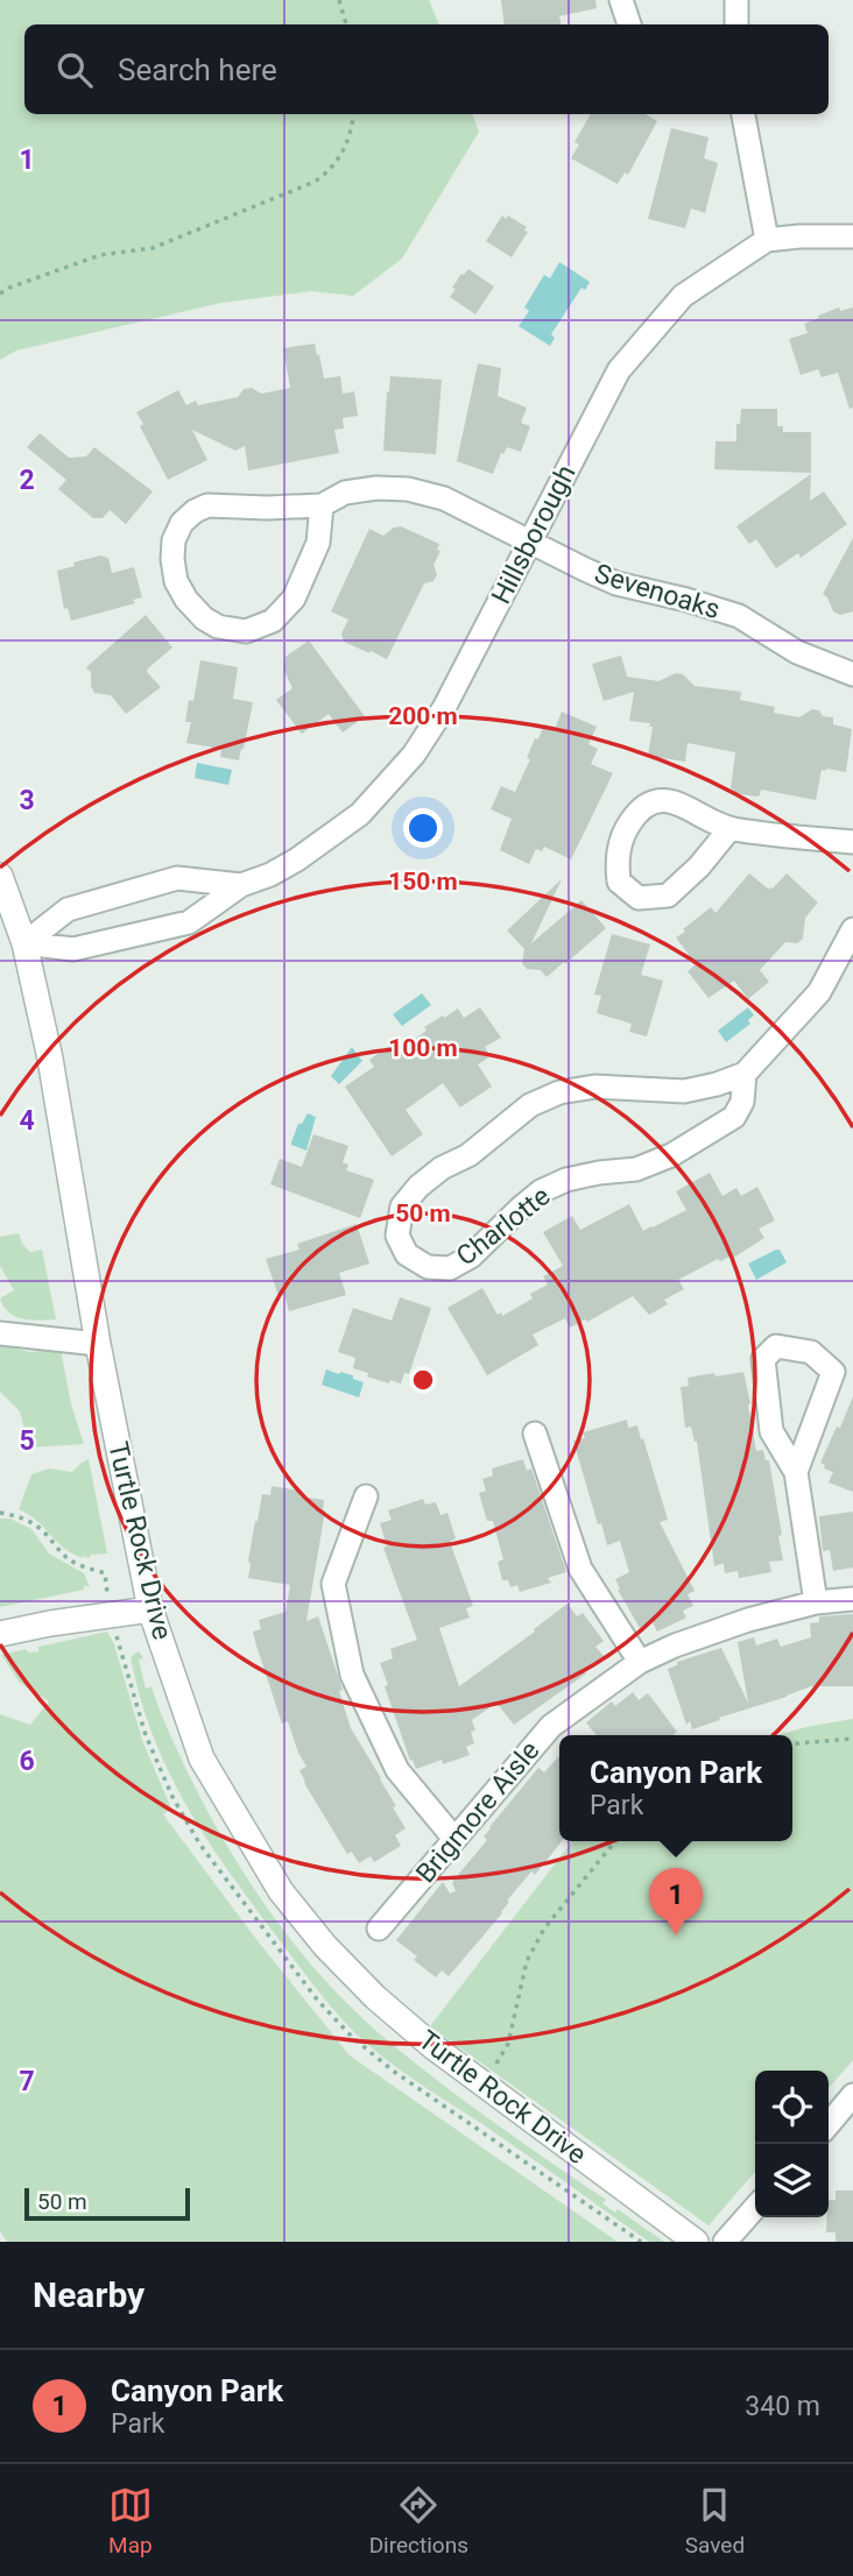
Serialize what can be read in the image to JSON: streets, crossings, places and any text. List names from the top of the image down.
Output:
{
  "streets": {
    "street": [
      "Hillsborough",
      "Sevenoaks",
      "Charlotte",
      "Turtle Rock Drive",
      "Brigmore Aisle"
    ]
  },
  "crossings": [
    ["Hillsborough", "Sevenoaks"],
    ["Hillsborough", "Turtle Rock Drive"]
  ],
  "scale_bar": "50 m",
  "page": {
    "search": "Search here",
    "popup": ["Canyon Park", "Park"],
    "pins": "1",
    "scale": "50 m",
    "heading": "Nearby",
    "list": [
      {
        "mark": "1",
        "name": "Canyon Park",
        "note": "Park",
        "value": "340 m"
      }
    ],
    "nav": ["Map", "Directions", "Saved"]
  },
  "grid": {
    "rows": [
      "1",
      "2",
      "3",
      "4",
      "5",
      "6",
      "7"
    ]
  },
  "rings": [
    "200 m",
    "150 m",
    "100 m",
    "50 m"
  ]
}
